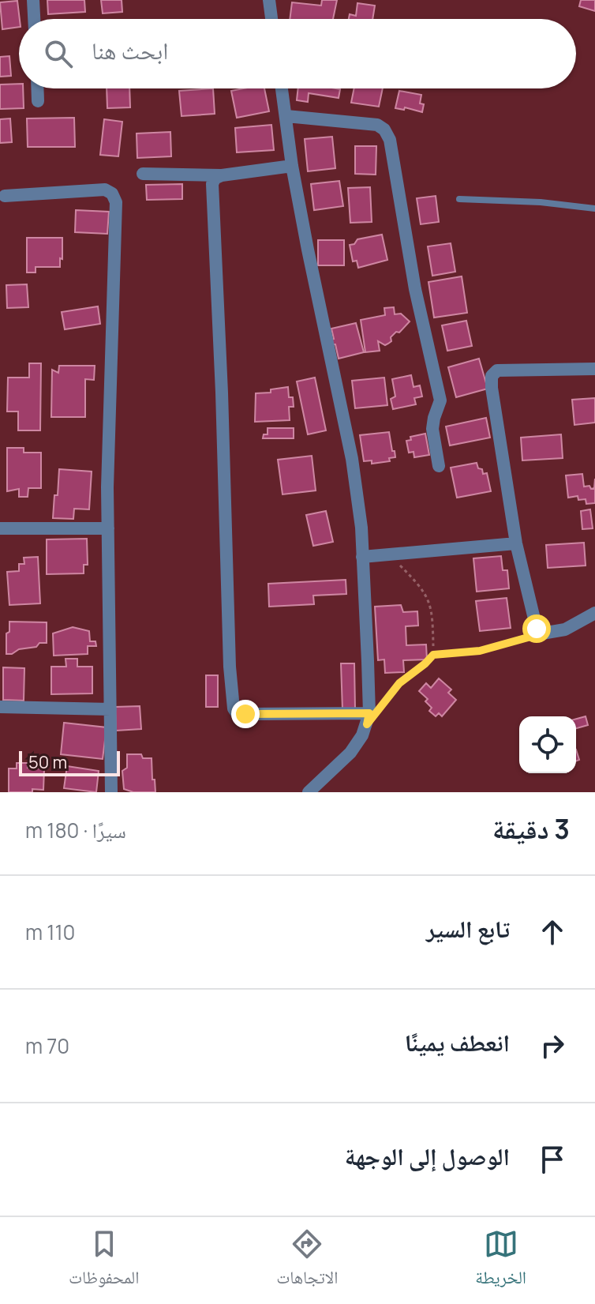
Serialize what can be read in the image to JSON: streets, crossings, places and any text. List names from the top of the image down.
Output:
{
  "scale_bar": "50 m",
  "page": {
    "search": "ابحث هنا",
    "scale": "50 m",
    "heading": ["3 دقيقة", "سيرًا · 180 m"],
    "list": [
      ["تابع السير", "110 m"],
      ["انعطف يمينًا", "70 m"],
      "الوصول إلى الوجهة"
    ],
    "nav": ["الخريطة", "الاتجاهات", "المحفوظات"]
  }
}
